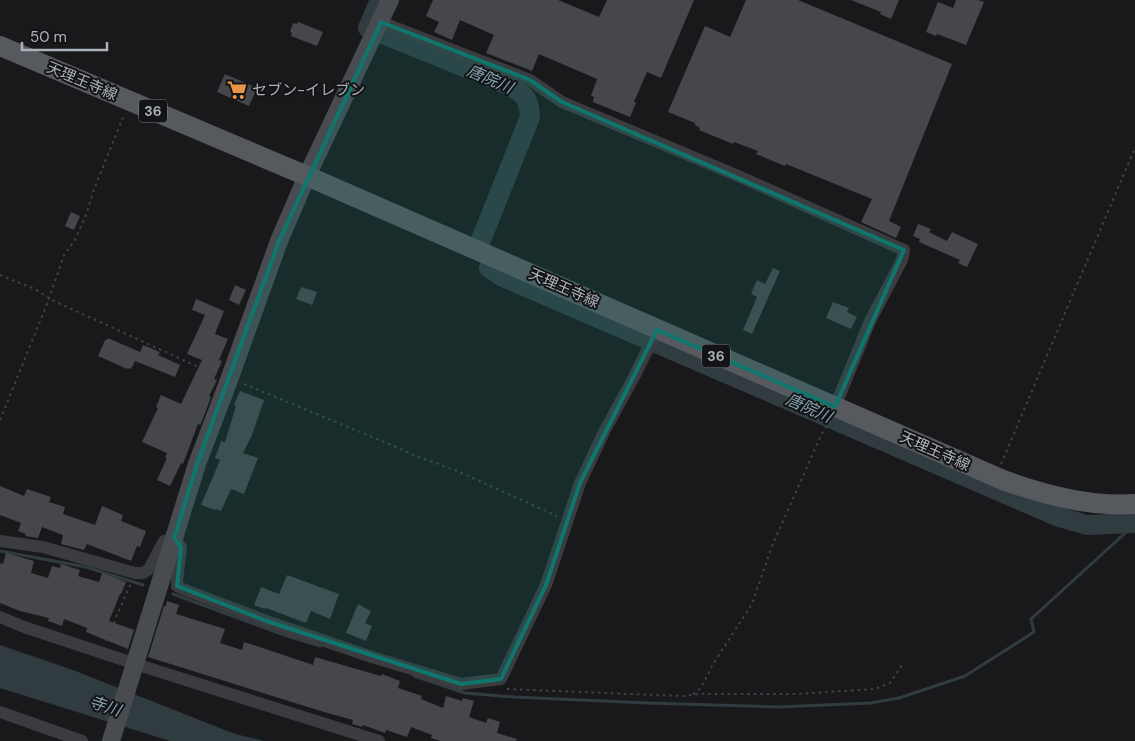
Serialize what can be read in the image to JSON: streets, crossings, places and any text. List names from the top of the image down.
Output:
{
  "streets": {
    "main road": ["天理王寺線", "36"]
  },
  "water": ["唐院川", "寺川"],
  "places": {
    "supermarket": ["セブン-イレブン"]
  },
  "scale_bar": "50 m"
}
